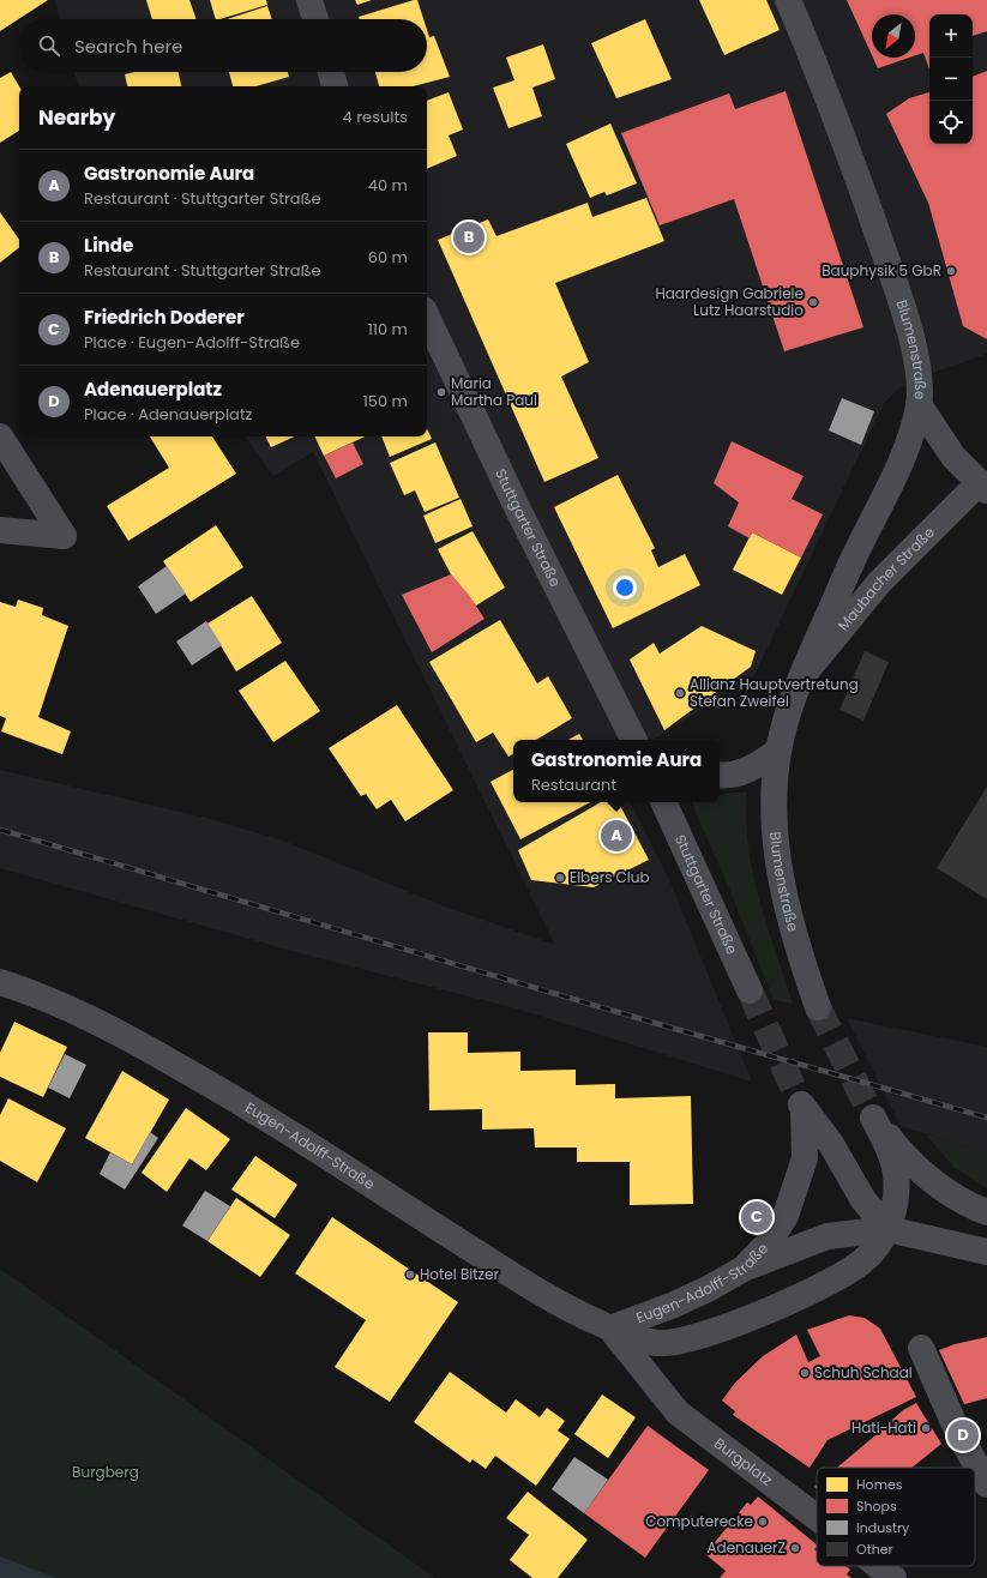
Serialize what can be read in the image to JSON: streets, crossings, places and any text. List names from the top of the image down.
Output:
{
  "streets": {
    "street": [
      "Blumenstraße",
      "Stuttgarter Straße",
      "Maubacher Straße",
      "Eugen-Adolff-Straße",
      "Burgplatz"
    ]
  },
  "crossings": [
    ["Blumenstraße", "Maubacher Straße"],
    ["Eugen-Adolff-Straße", "Burgplatz"]
  ],
  "parks": ["Burgberg"],
  "places": [
    "Bauphysik 5 GbR",
    "Haardesign Gabriele Lutz Haarstudio",
    "Maria Martha Paul",
    "Allianz Hauptvertretung Stefan Zweifel",
    "Elbers Club",
    "Hotel Bitzer",
    "Schuh Schaal",
    "Hati-Hati",
    "Computerecke",
    "AdenauerZ"
  ],
  "legend": [
    "Homes",
    "Shops",
    "Industry",
    "Other"
  ],
  "north": "bottom left",
  "page": {
    "map_buttons": ["+", "−"],
    "search": "Search here",
    "heading": ["Nearby", "4 results"],
    "list": [
      {
        "mark": "A",
        "name": "Gastronomie Aura",
        "note": "Restaurant · Stuttgarter Straße",
        "value": "40 m"
      },
      {
        "mark": "B",
        "name": "Linde",
        "note": "Restaurant · Stuttgarter Straße",
        "value": "60 m"
      },
      {
        "mark": "C",
        "name": "Friedrich Doderer",
        "note": "Place · Eugen-Adolff-Straße",
        "value": "110 m"
      },
      {
        "mark": "D",
        "name": "Adenauerplatz",
        "note": "Place · Adenauerplatz",
        "value": "150 m"
      }
    ],
    "pins": [
      "B",
      "A",
      "C",
      "D"
    ],
    "popup": ["Gastronomie Aura", "Restaurant"]
  }
}
